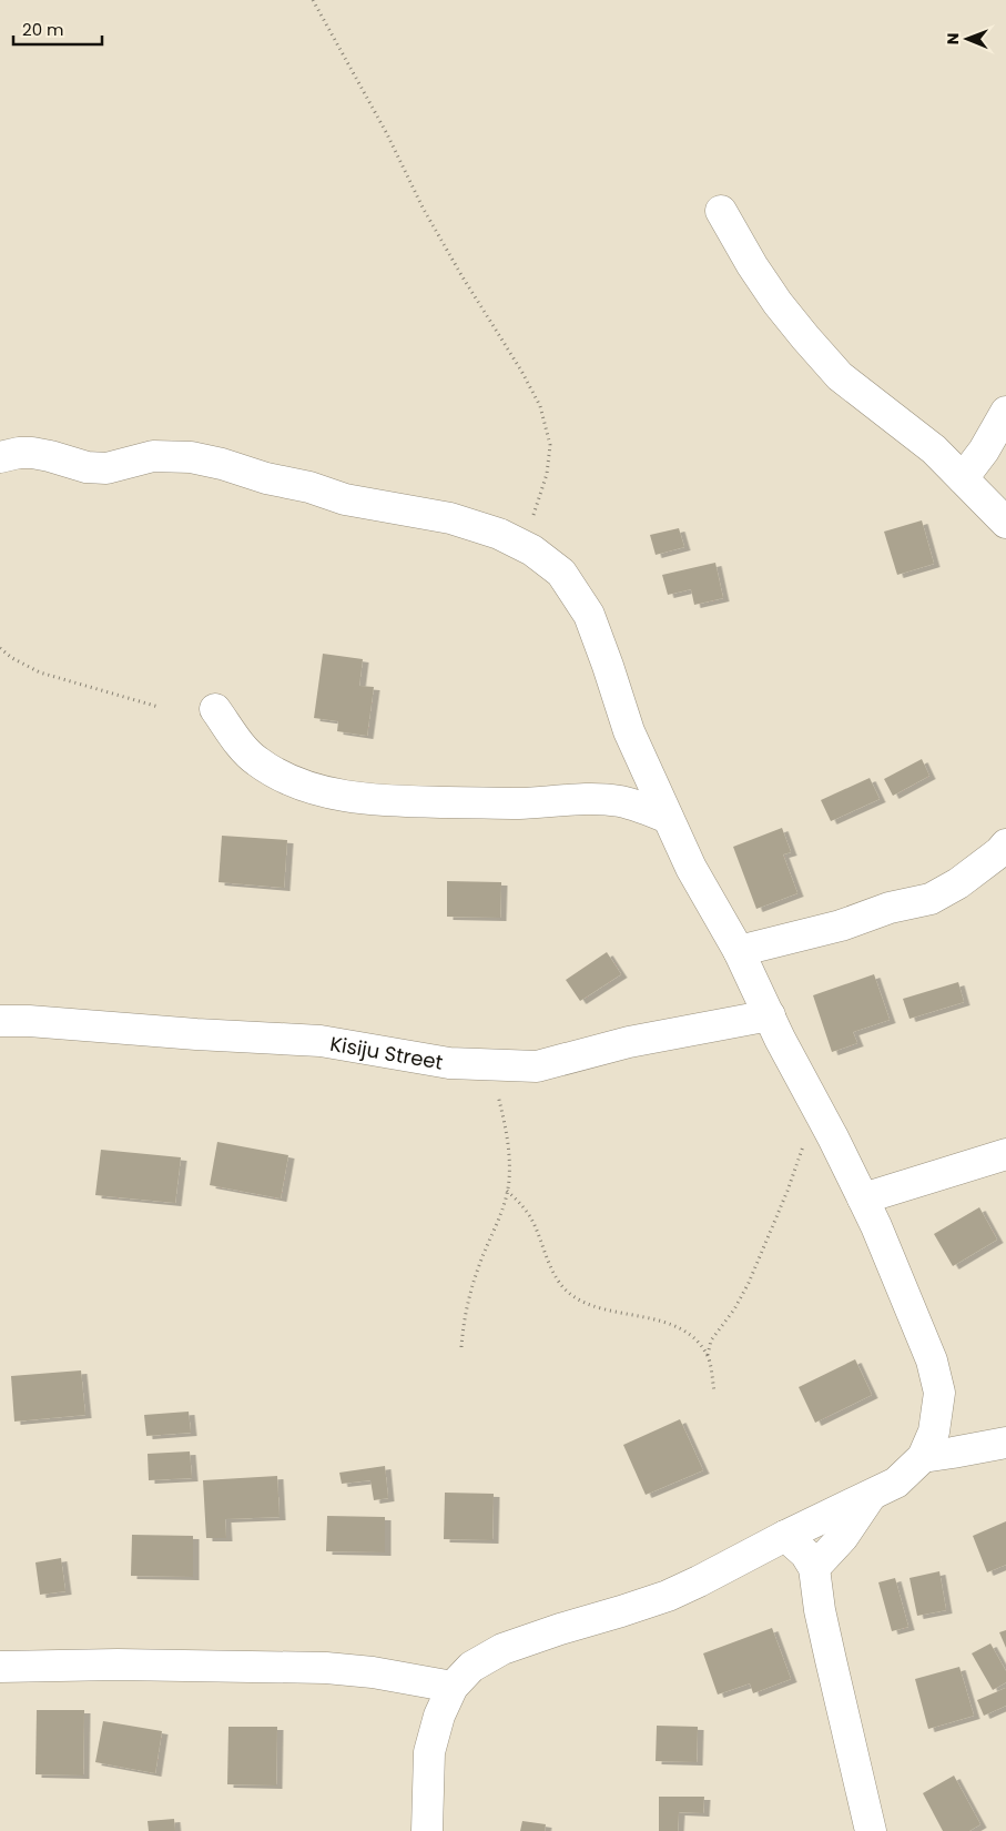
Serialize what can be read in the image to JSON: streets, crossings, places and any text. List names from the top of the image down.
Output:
{
  "streets": {
    "street": ["Kisiju Street"]
  },
  "scale_bar": "20 m",
  "north": "left"
}
